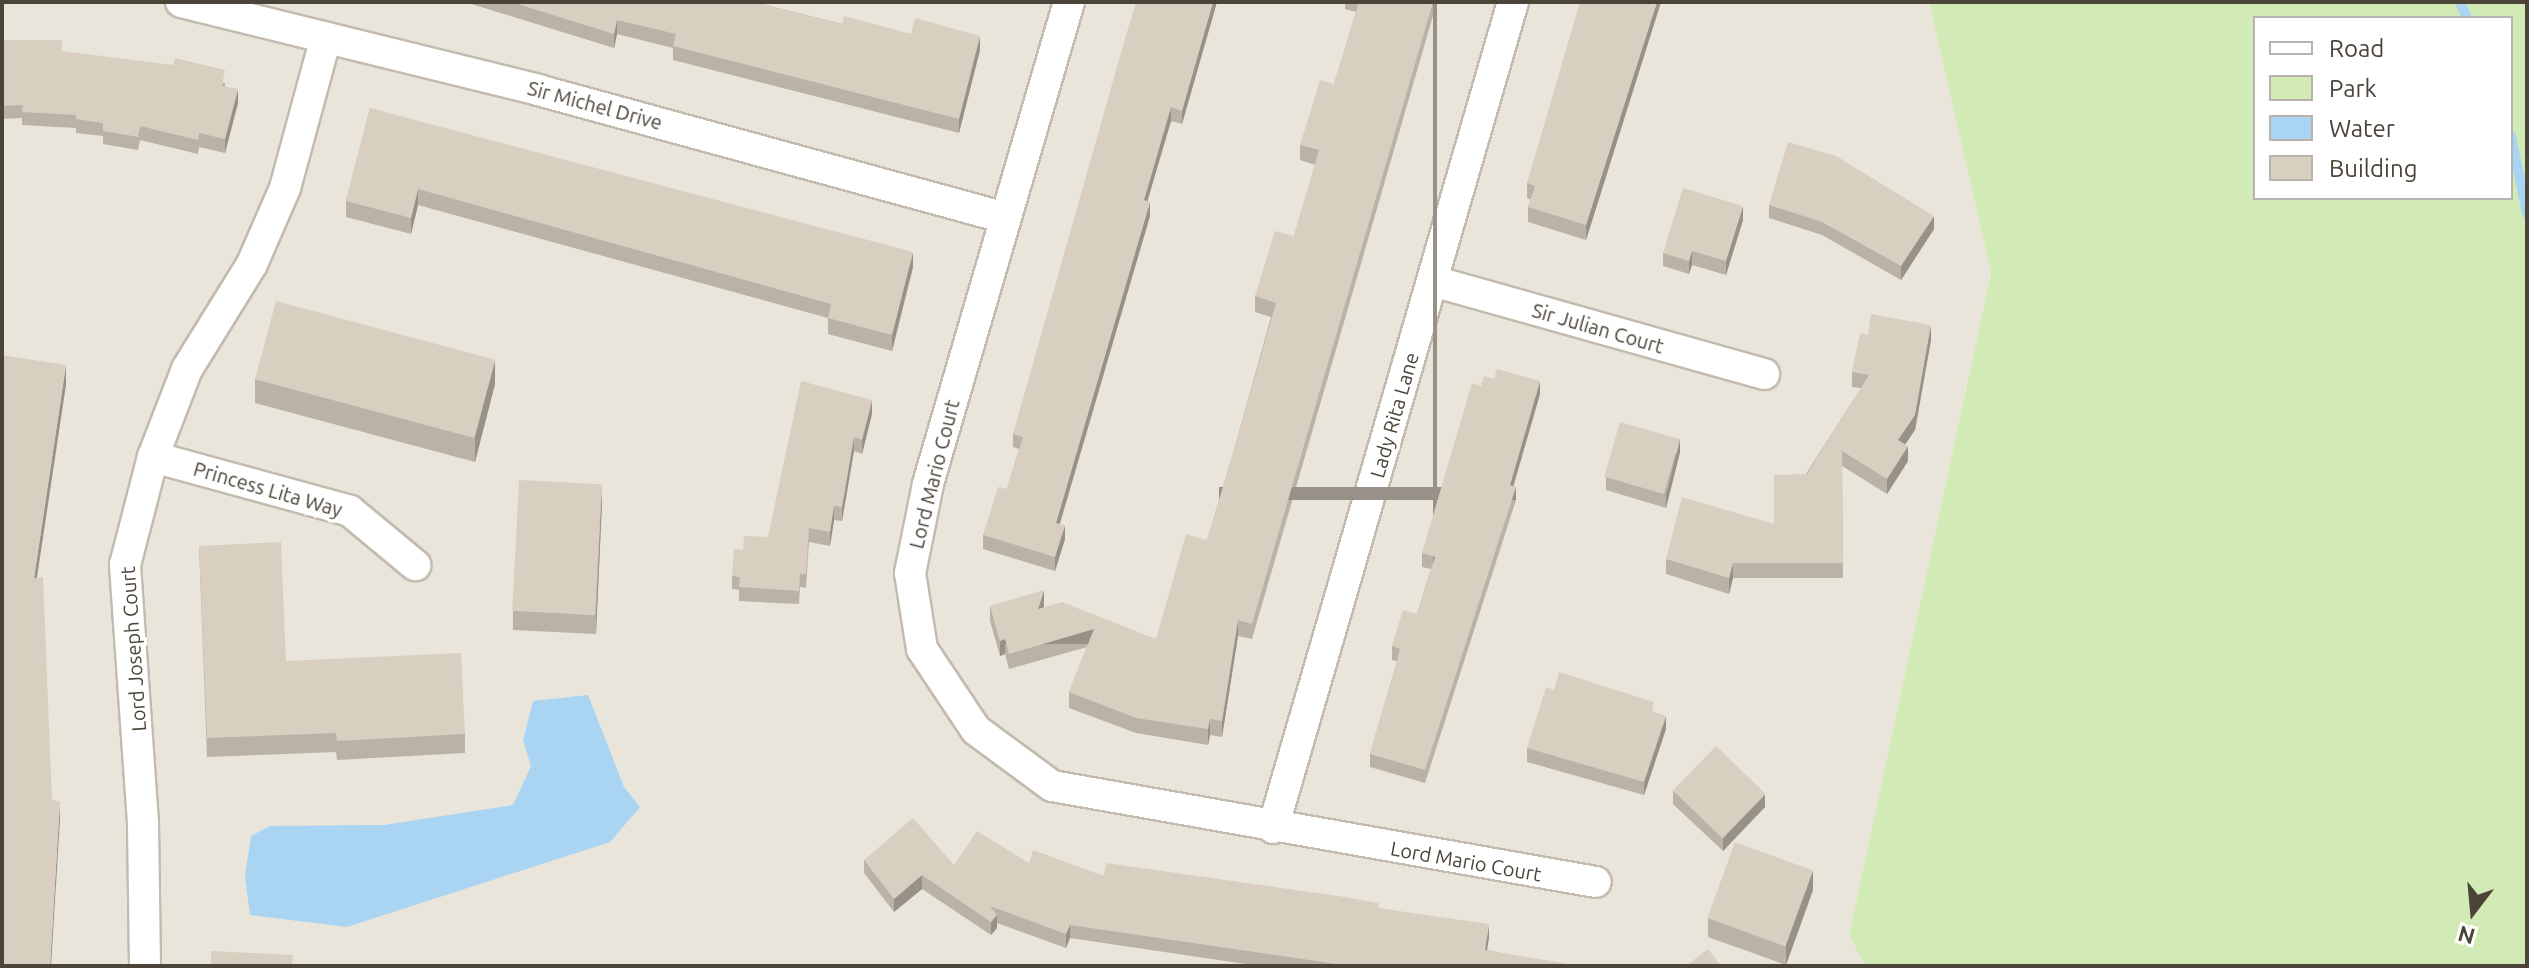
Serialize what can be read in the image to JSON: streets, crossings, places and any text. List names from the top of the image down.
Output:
{
  "streets": {
    "street": [
      "Sir Michel Drive",
      "Sir Julian Court",
      "Lady Rita Lane",
      "Lord Mario Court",
      "Princess Lita Way",
      "Lord Joseph Court"
    ]
  },
  "crossings": [
    ["Sir Michel Drive", "Lord Mario Court"],
    ["Sir Michel Drive", "Lord Joseph Court"],
    ["Sir Julian Court", "Lady Rita Lane"],
    ["Lady Rita Lane", "Lord Mario Court"],
    ["Princess Lita Way", "Lord Joseph Court"]
  ],
  "legend": [
    "Road",
    "Park",
    "Water",
    "Building"
  ],
  "north": "bottom"
}
